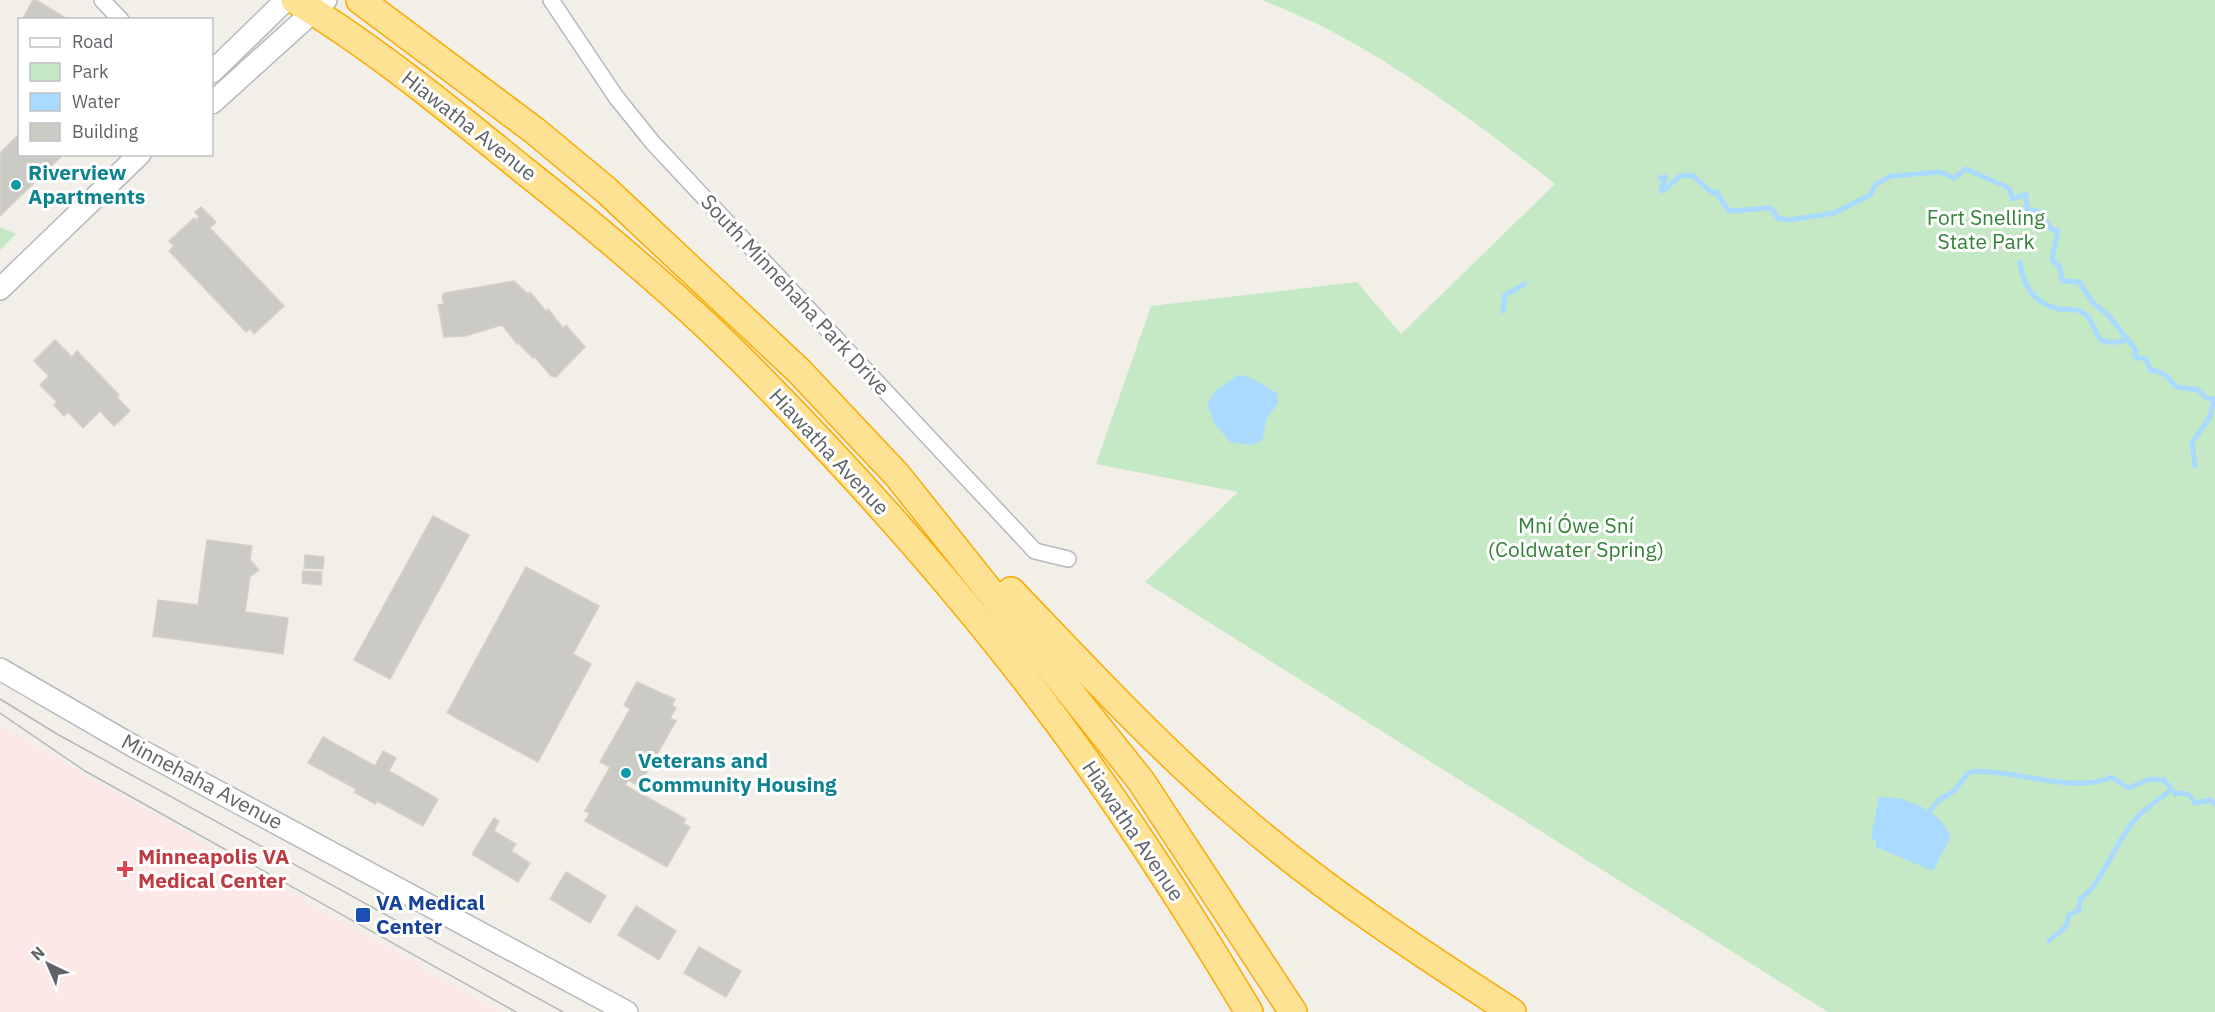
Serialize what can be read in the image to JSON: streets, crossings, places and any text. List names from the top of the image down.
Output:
{
  "streets": {
    "highway": ["Hiawatha Avenue"],
    "street": ["South Minnehaha Park Drive", "Minnehaha Avenue"]
  },
  "parks": ["Fort Snelling State Park", "Mní Ówe Sní (Coldwater Spring)"],
  "places": {
    "other": ["Riverview Apartments", "Veterans and Community Housing"],
    "health": ["Minneapolis VA Medical Center"],
    "transit": ["VA Medical Center"]
  },
  "legend": [
    "Road",
    "Park",
    "Water",
    "Building"
  ],
  "north": "top left"
}
